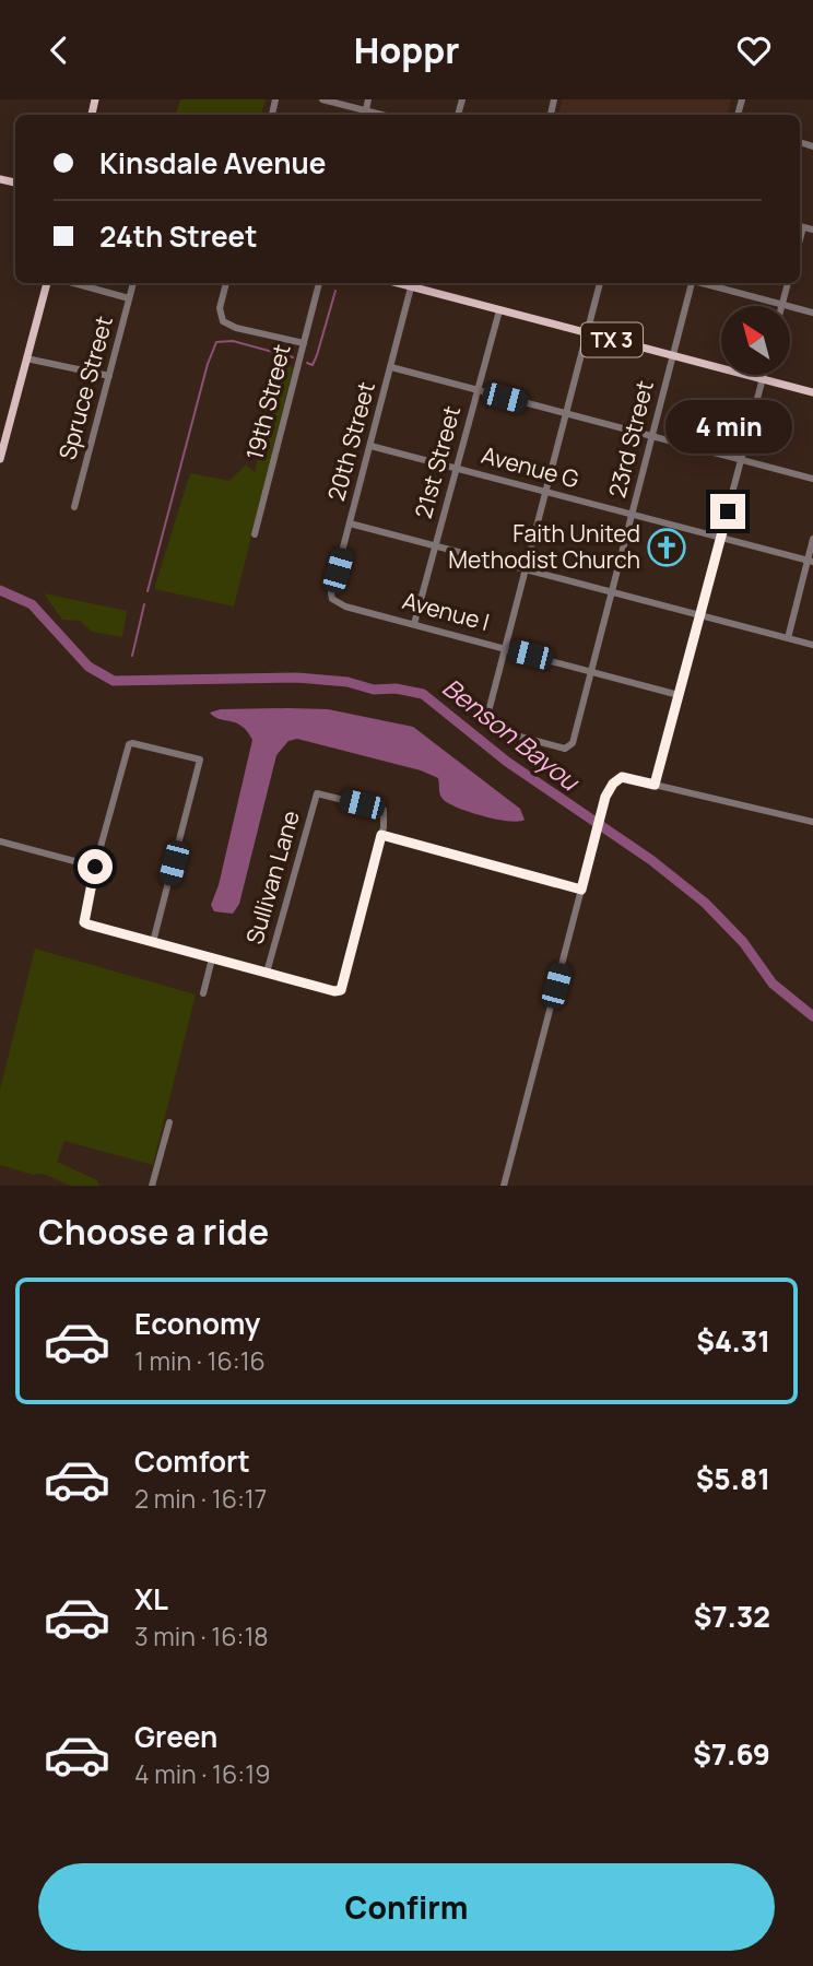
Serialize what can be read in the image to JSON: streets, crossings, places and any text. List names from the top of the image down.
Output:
{
  "streets": {
    "main road": ["TX 3"],
    "street": [
      "Spruce Street",
      "19th Street",
      "23rd Street",
      "20th Street",
      "21st Street",
      "Avenue G",
      "Avenue I",
      "Sullivan Lane"
    ]
  },
  "crossings": [
    ["TX 3", "23rd Street"],
    ["TX 3", "20th Street"],
    ["TX 3", "21st Street"],
    ["23rd Street", "Avenue G"],
    ["23rd Street", "Avenue I"],
    ["20th Street", "Avenue G"],
    ["20th Street", "Avenue I"],
    ["21st Street", "Avenue G"],
    ["21st Street", "Avenue I"]
  ],
  "water": ["Benson Bayou"],
  "places": {
    "church": ["Faith United Methodist Church"]
  },
  "north": "top left",
  "page": {
    "header": "Hoppr",
    "banner": ["Kinsdale Avenue", "24th Street"],
    "bubble": "4 min",
    "heading": "Choose a ride",
    "list": [
      {
        "name": "Economy",
        "note": "1 min · 16:16",
        "value": "$4.31"
      },
      {
        "name": "Comfort",
        "note": "2 min · 16:17",
        "value": "$5.81"
      },
      {
        "name": "XL",
        "note": "3 min · 16:18",
        "value": "$7.32"
      },
      {
        "name": "Green",
        "note": "4 min · 16:19",
        "value": "$7.69"
      }
    ],
    "buttons": "Confirm"
  }
}
